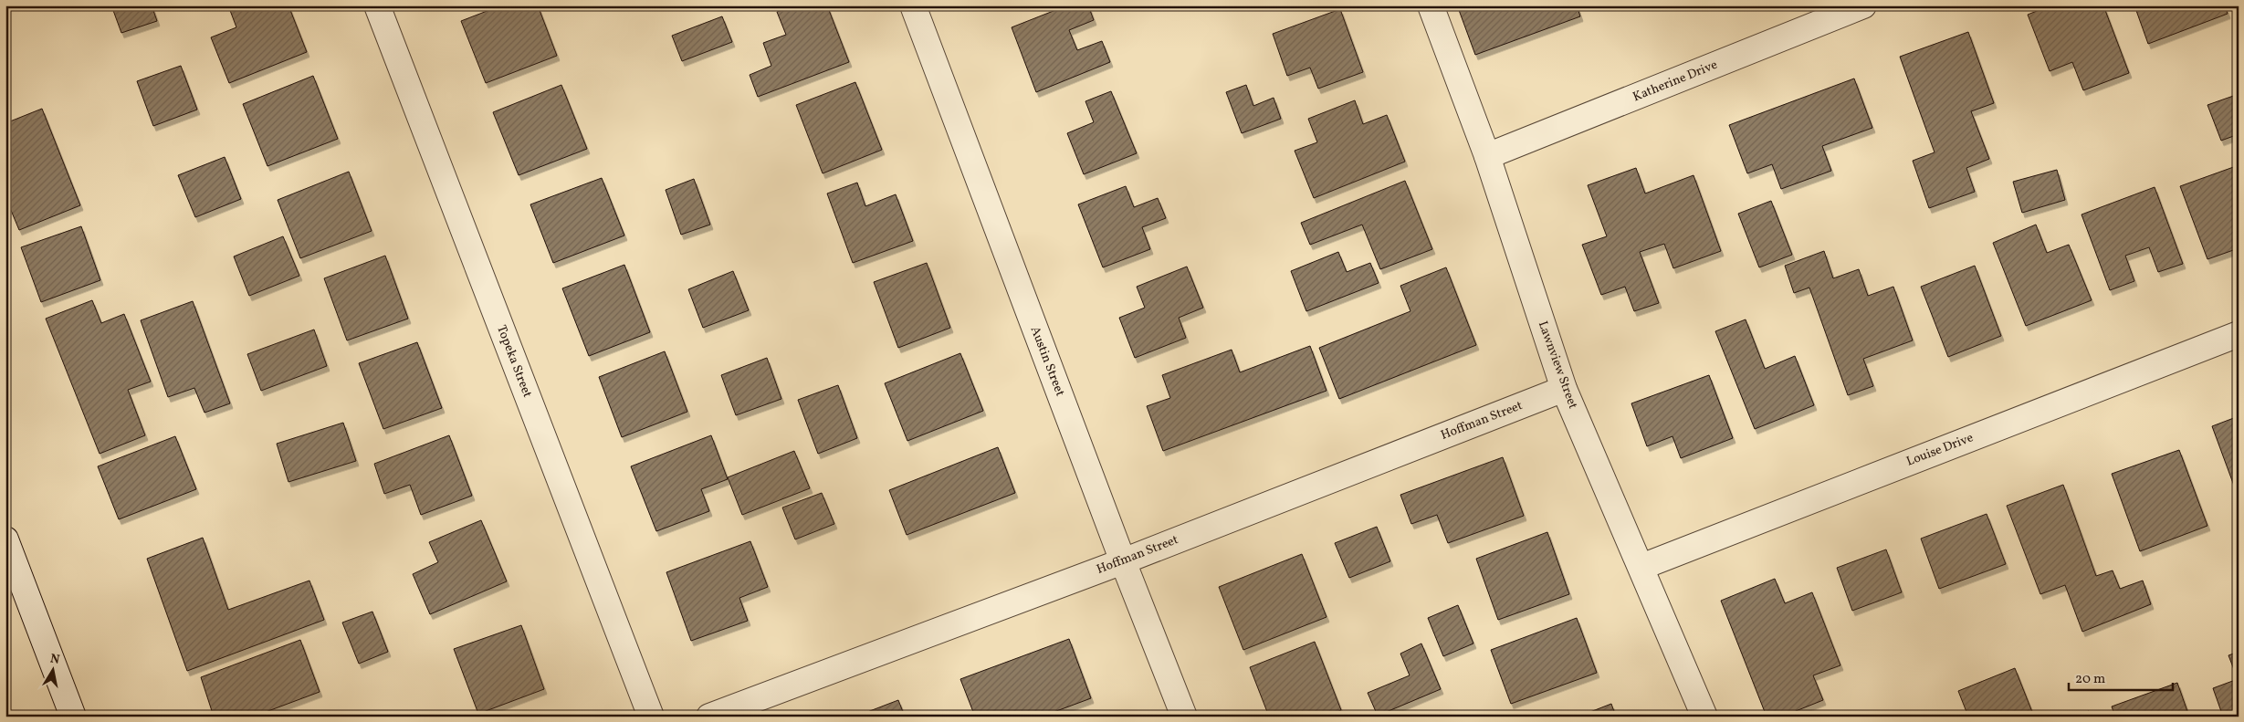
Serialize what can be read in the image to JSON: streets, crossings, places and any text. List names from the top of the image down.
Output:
{
  "streets": {
    "street": [
      "Katherine Drive",
      "Topeka Street",
      "Austin Street",
      "Lawnview Street",
      "Hoffman Street",
      "Louise Drive"
    ]
  },
  "crossings": [
    ["Katherine Drive", "Lawnview Street"],
    ["Austin Street", "Hoffman Street"],
    ["Lawnview Street", "Hoffman Street"],
    ["Lawnview Street", "Louise Drive"]
  ],
  "scale_bar": "20 m",
  "north": "top"
}
